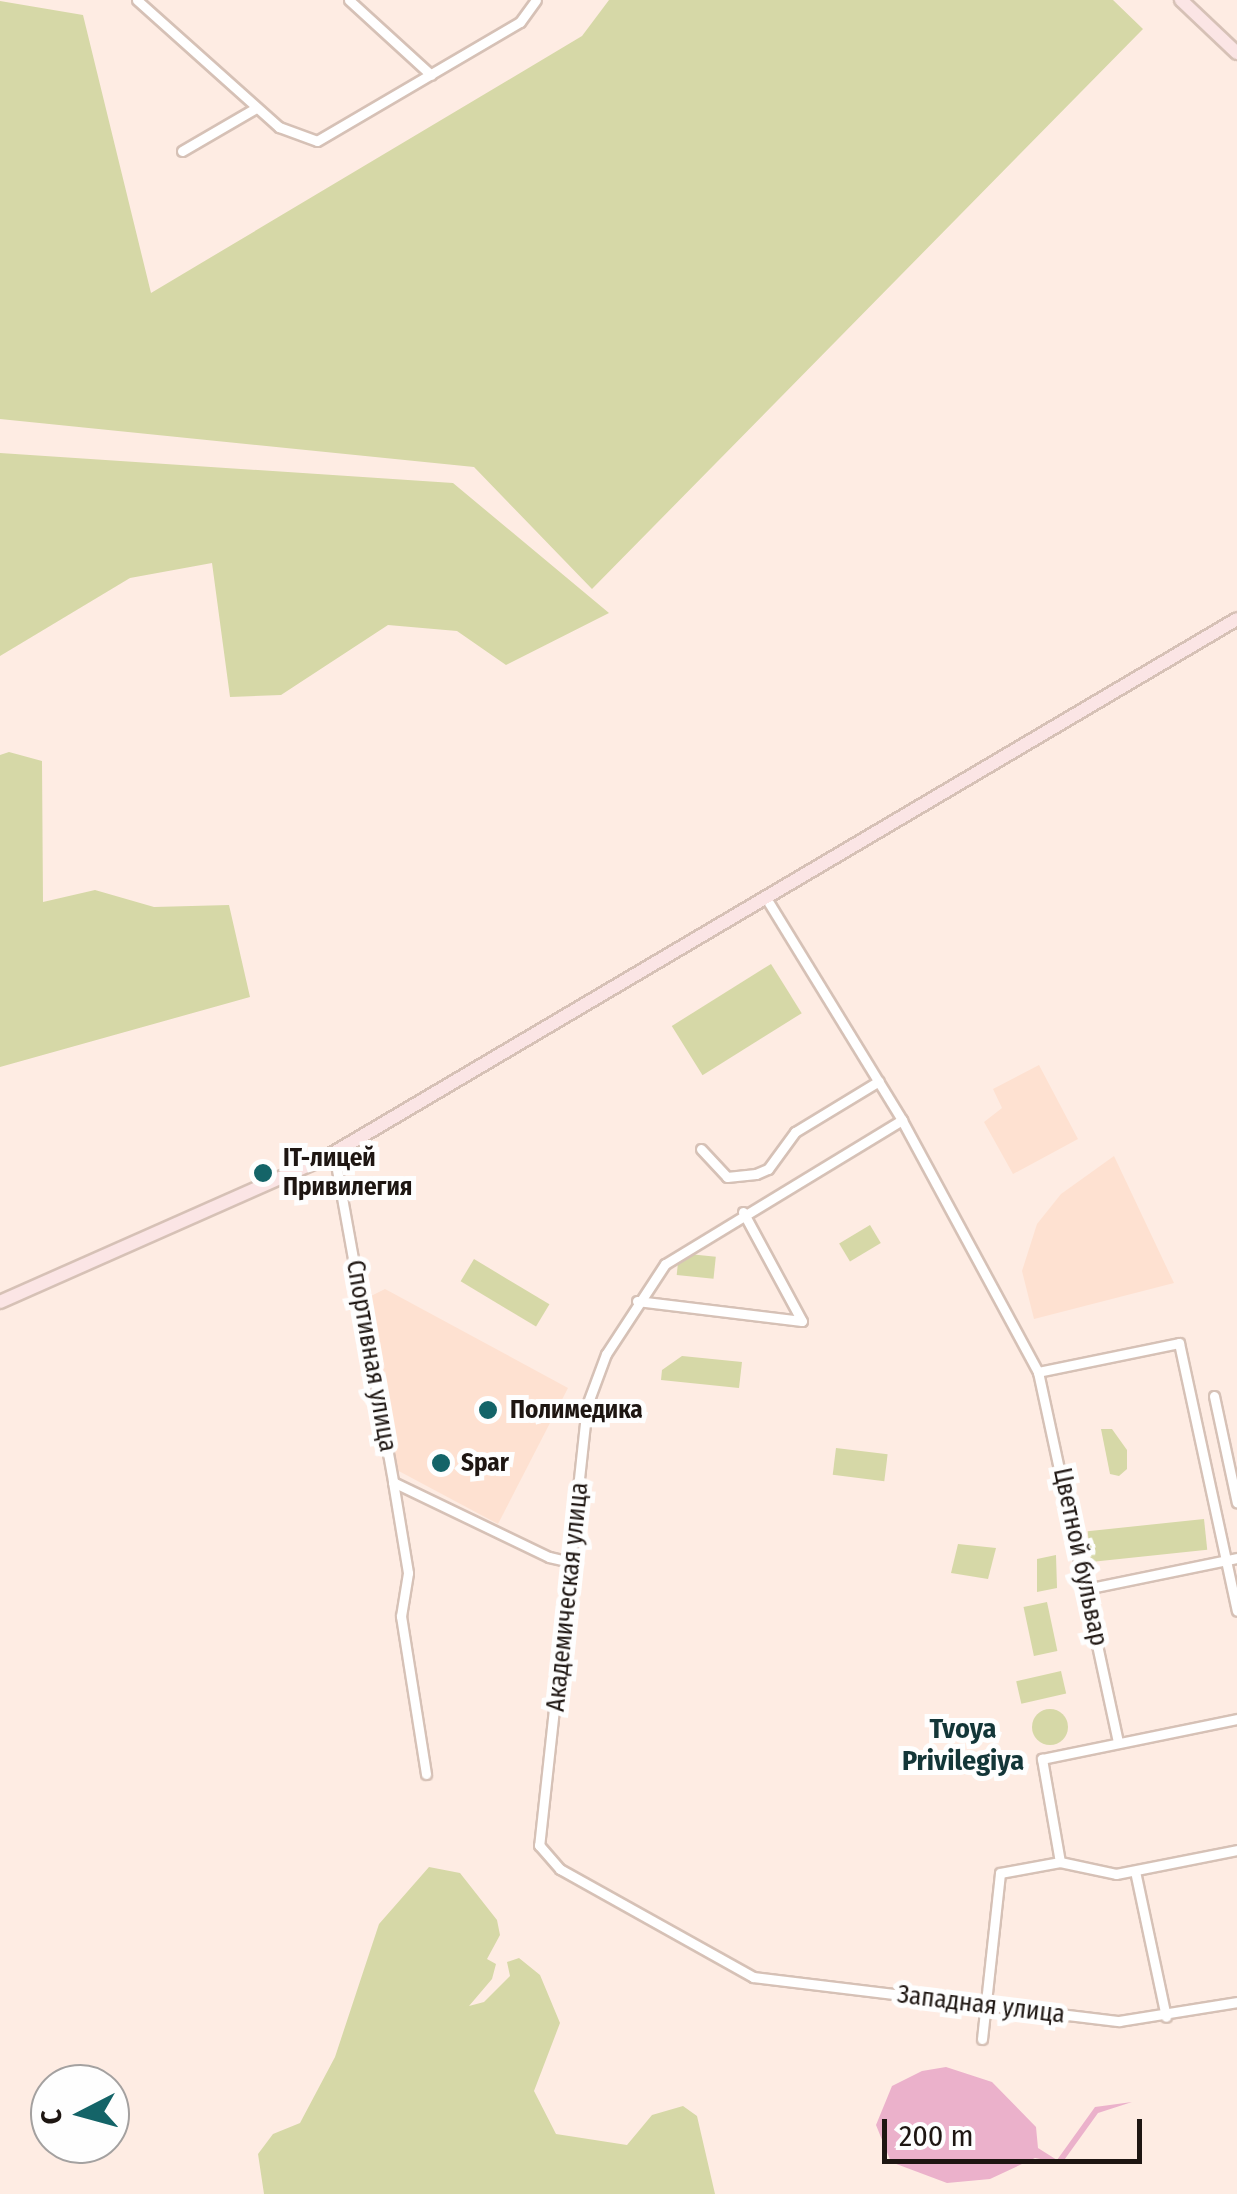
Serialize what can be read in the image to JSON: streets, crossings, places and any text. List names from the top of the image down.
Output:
{
  "streets": {
    "street": [
      "Спортивная улица",
      "Цветной бульвар",
      "Академическая улица",
      "Западная улица"
    ]
  },
  "crossings": [
    ["Спортивная улица", "Академическая улица"],
    ["Цветной бульвар", "Академическая улица"],
    ["Академическая улица", "Западная улица"]
  ],
  "districts": ["Tvoya Privilegiya"],
  "places": ["IT-лицей Привилегия", "Полимедика", "Spar"],
  "scale_bar": "200 m",
  "north": "left"
}
